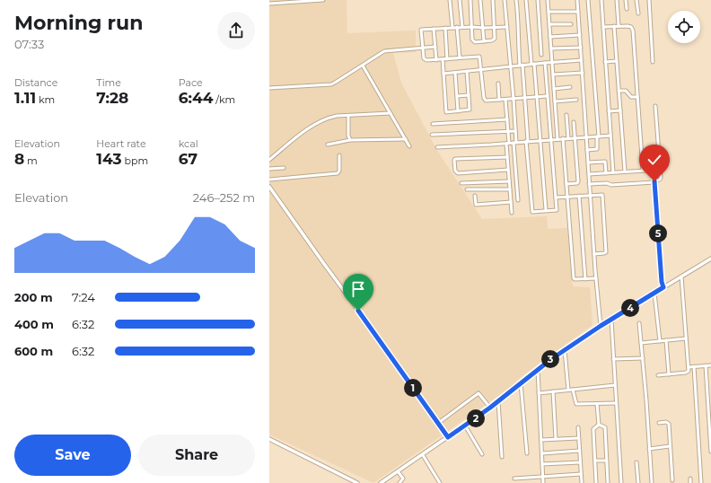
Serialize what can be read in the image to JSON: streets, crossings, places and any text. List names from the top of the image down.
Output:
{
  "page": {
    "heading": ["Morning run", "07:33"],
    "stats": [
      ["Distance", "1.11 km"],
      ["Time", "7:28"],
      ["Pace", "6:44 /km"],
      ["Elevation", "8 m"],
      ["Heart rate", "143 bpm"],
      ["kcal", "67"]
    ],
    "chart": ["Elevation", "246–252 m"],
    "pins": [
      "5",
      "4",
      "3",
      "1",
      "2"
    ],
    "list": [
      {
        "name": "200 m",
        "note": "7:24"
      },
      {
        "name": "400 m",
        "note": "6:32"
      },
      {
        "name": "600 m",
        "note": "6:32"
      }
    ],
    "buttons": ["Save", "Share"]
  }
}
